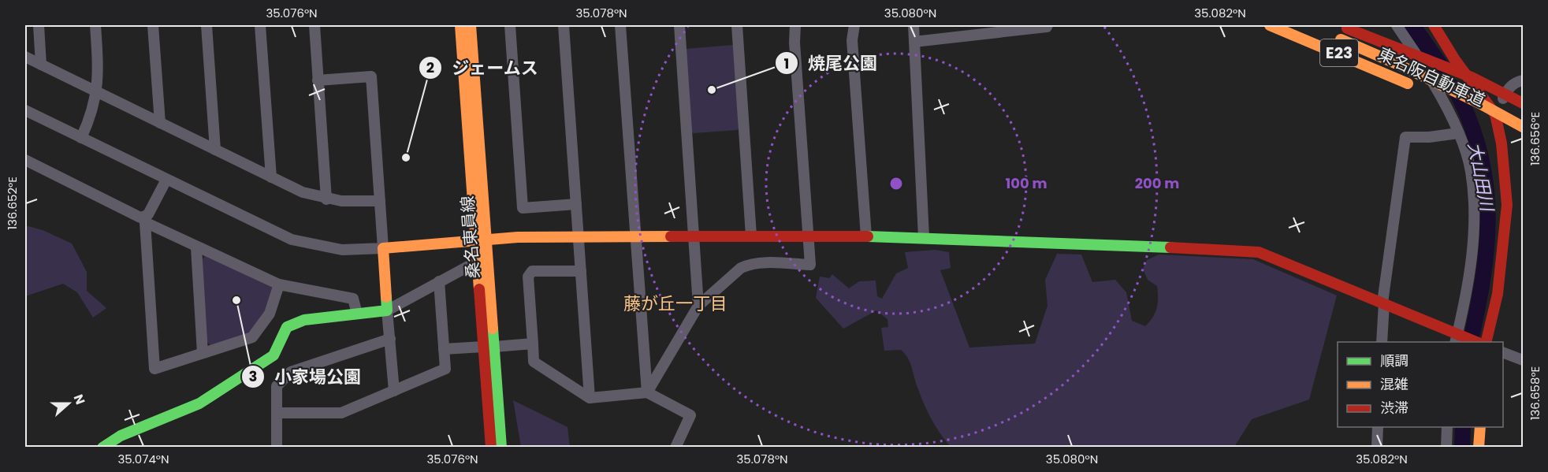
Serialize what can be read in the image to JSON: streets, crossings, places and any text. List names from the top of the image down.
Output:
{
  "streets": {
    "main road": ["E23", "東名阪自動車道", "桑名東員線"]
  },
  "districts": ["藤が丘一丁目"],
  "water": ["大山田川"],
  "places": ["焼尾公園", "ジェームス", "小家場公園"],
  "legend": ["順調", "混雑", "渋滞"],
  "north": "right",
  "coordinates": [
    "35.076°N",
    "35.078°N",
    "35.080°N",
    "35.082°N",
    "136.656°E",
    "136.652°E",
    "136.658°E",
    "35.074°N"
  ],
  "rings": ["100 m", "200 m"]
}
